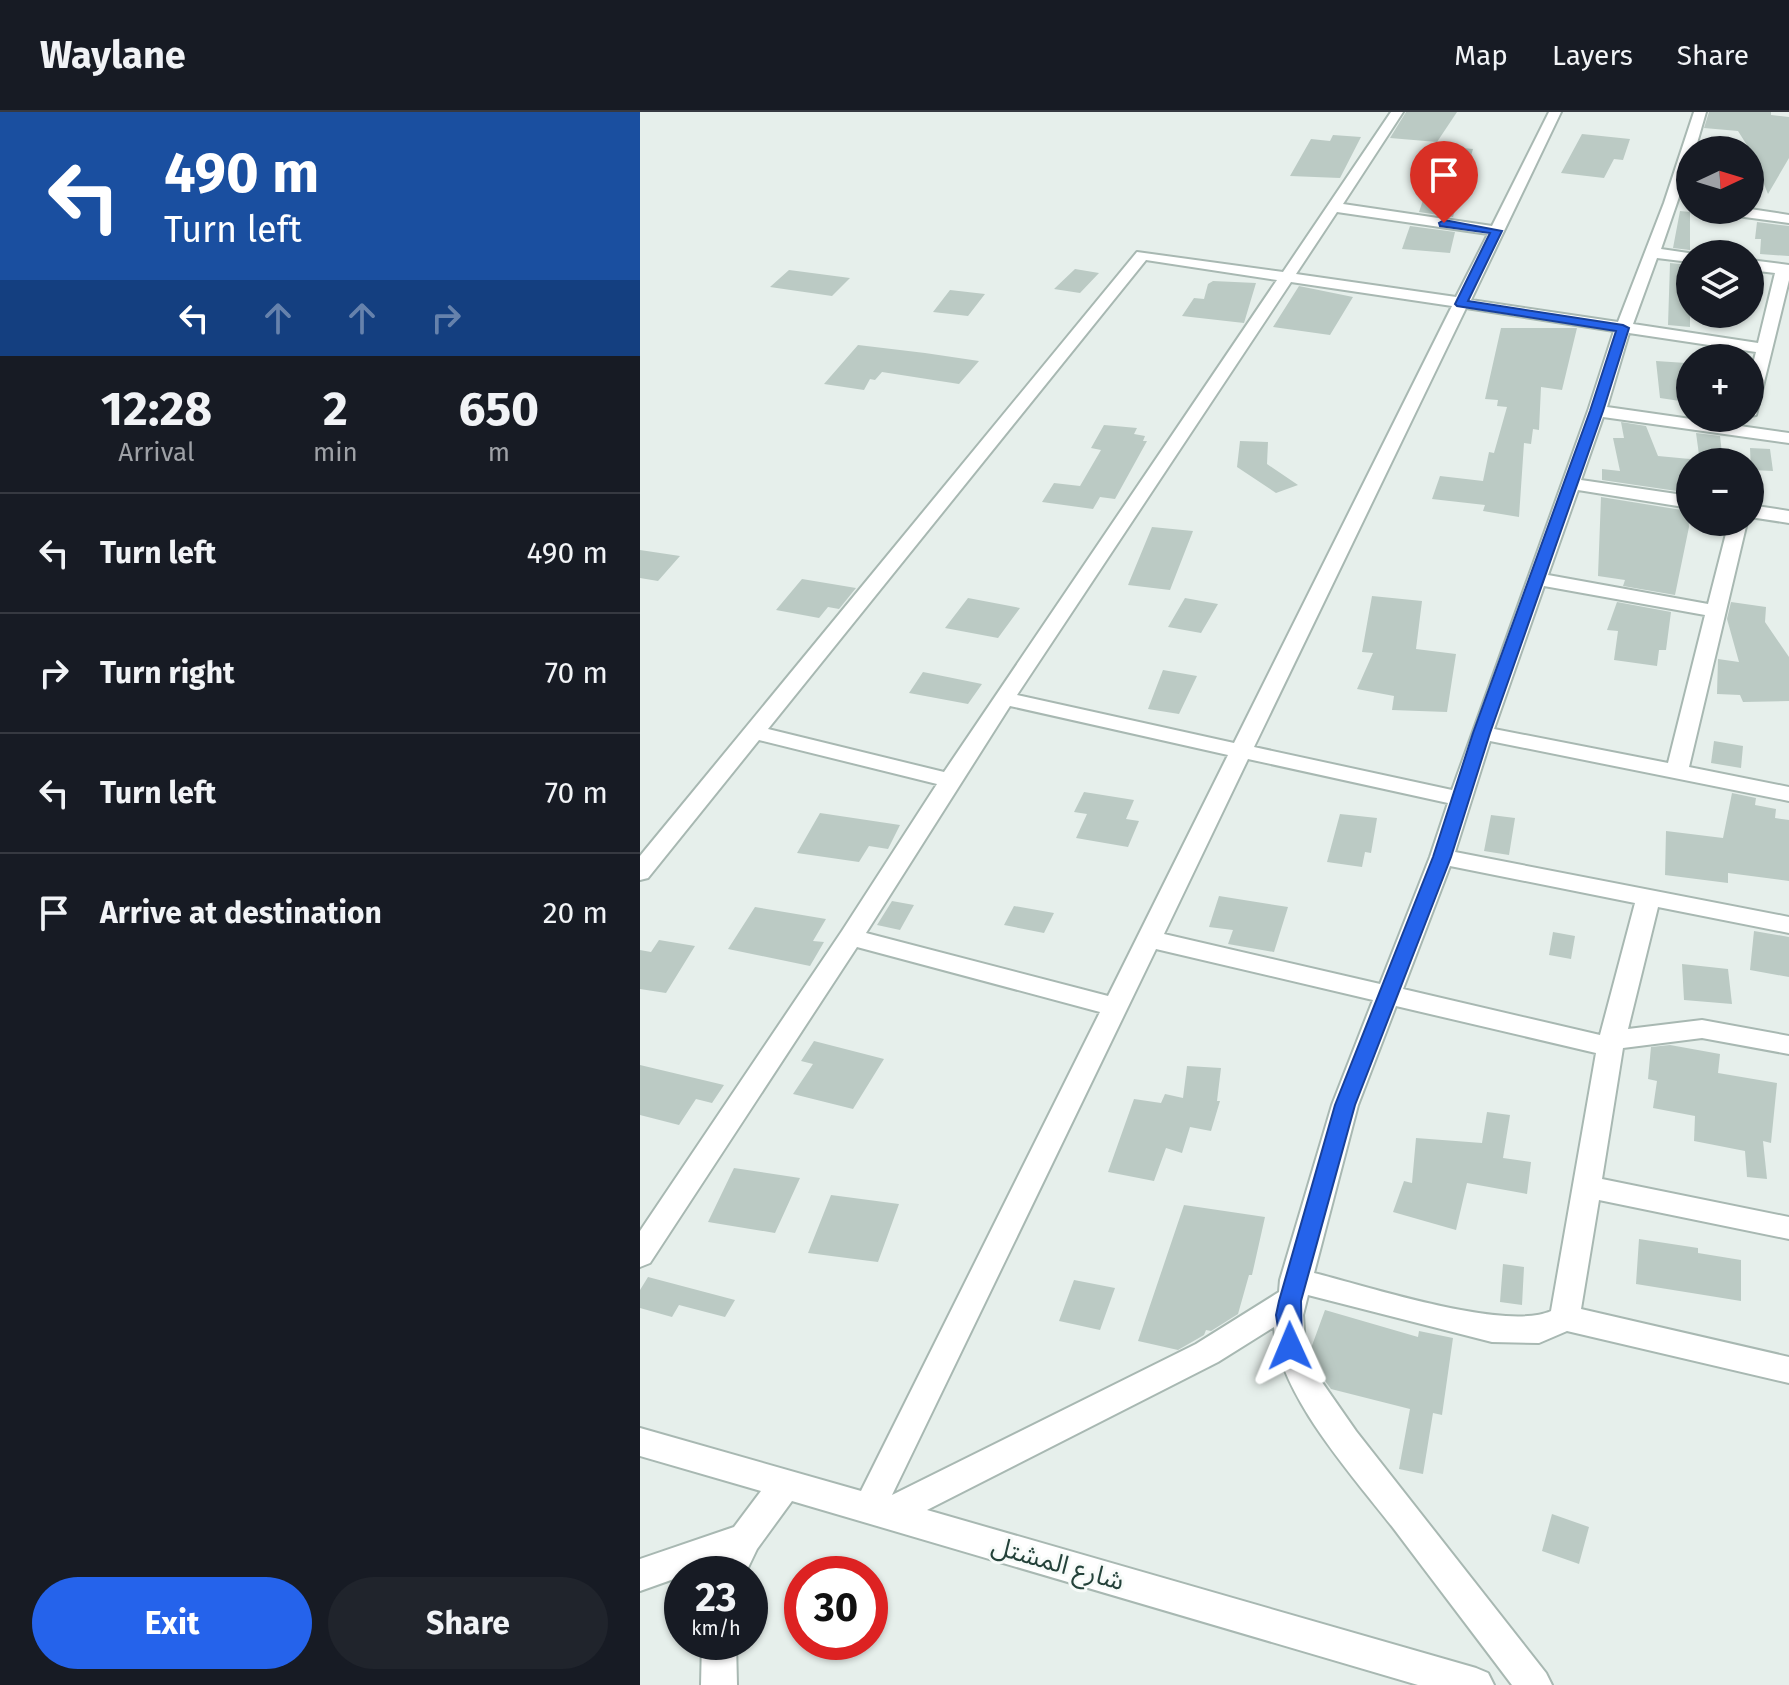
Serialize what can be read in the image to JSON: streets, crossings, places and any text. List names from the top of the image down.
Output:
{
  "streets": {
    "street": ["شارع المشتل"]
  },
  "north": "right",
  "page": {
    "header": "Waylane",
    "nav": ["Map", "Layers", "Share"],
    "turn": ["490 m", "Turn left"],
    "map_buttons": ["+", "−"],
    "eta": [
      "12:28",
      "Arrival",
      "2",
      "min",
      "650",
      "m"
    ],
    "list": [
      {
        "name": "Turn left",
        "value": "490 m"
      },
      {
        "name": "Turn right",
        "value": "70 m"
      },
      {
        "name": "Turn left",
        "value": "70 m"
      },
      {
        "name": "Arrive at destination",
        "value": "20 m"
      }
    ],
    "speed": "23 km/h",
    "limit": "30",
    "buttons": ["Exit", "Share"]
  }
}
